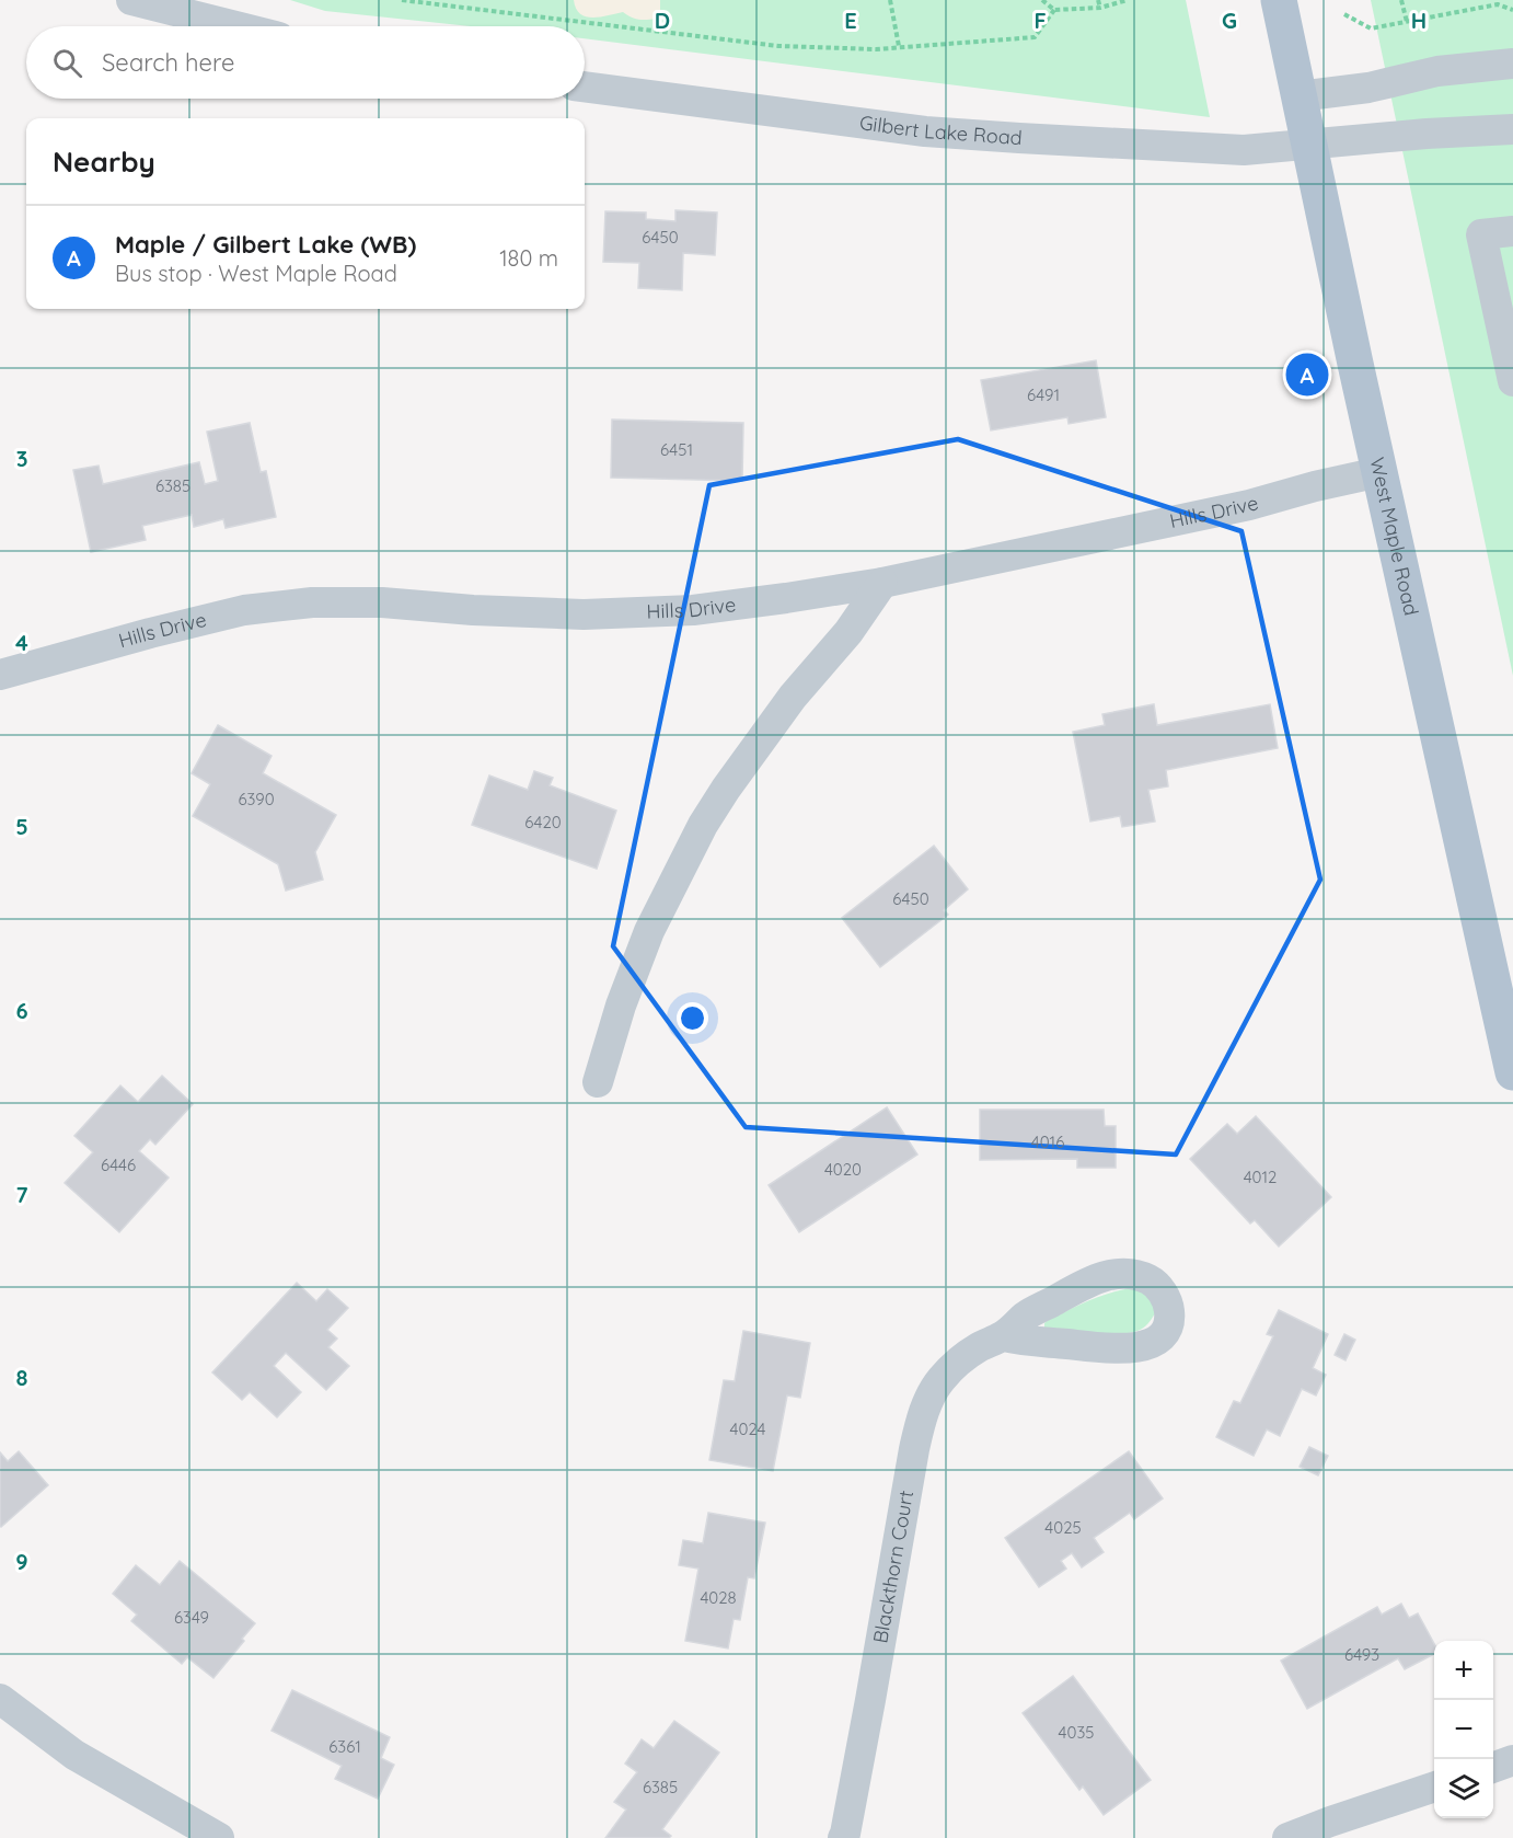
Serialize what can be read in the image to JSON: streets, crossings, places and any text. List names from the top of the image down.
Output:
{
  "streets": {
    "main road": ["West Maple Road"],
    "street": ["Gilbert Lake Road", "Hills Drive", "Blackthorn Court"]
  },
  "crossings": [
    ["Gilbert Lake Road", "West Maple Road"],
    ["Hills Drive", "West Maple Road"]
  ],
  "house_numbers": [
    "6450",
    "6491",
    "6451",
    "6385",
    "6390",
    "6420",
    "6450",
    "4016",
    "6446",
    "4020",
    "4012",
    "4024",
    "4025",
    "4028",
    "6349",
    "6493",
    "4035",
    "6361",
    "6385"
  ],
  "page": {
    "search": "Search here",
    "heading": "Nearby",
    "list": [
      {
        "mark": "A",
        "name": "Maple / Gilbert Lake (WB)",
        "note": "Bus stop · West Maple Road",
        "value": "180 m"
      }
    ],
    "pins": "A",
    "map_buttons": ["+", "−"]
  },
  "grid": {
    "columns": [
      "D",
      "E",
      "F",
      "G",
      "H"
    ],
    "rows": [
      "3",
      "4",
      "5",
      "6",
      "7",
      "8",
      "9"
    ]
  }
}
